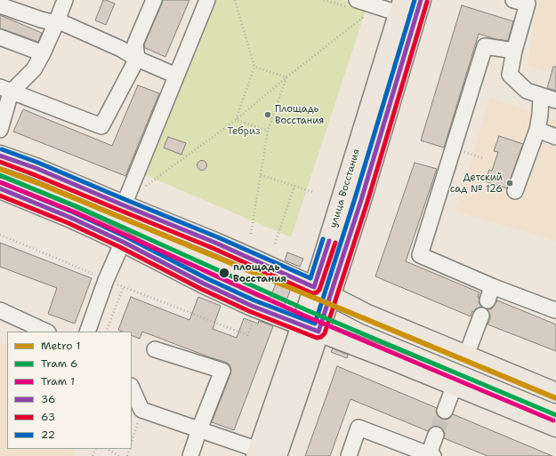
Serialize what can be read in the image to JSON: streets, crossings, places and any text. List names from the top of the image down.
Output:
{
  "streets": {
    "main road": ["улица Восстания"]
  },
  "parks": ["Тебриз"],
  "places": ["Площадь Восстания", "Детский сад № 126", "площадь Восстания"],
  "lines": [
    "transit line 36",
    "transit line 22",
    "transit line 63",
    "metro line 1",
    "tram line 6",
    "tram line 1"
  ],
  "legend": [
    "Metro 1",
    "Tram 6",
    "Tram 1",
    "36",
    "63",
    "22"
  ]
}
